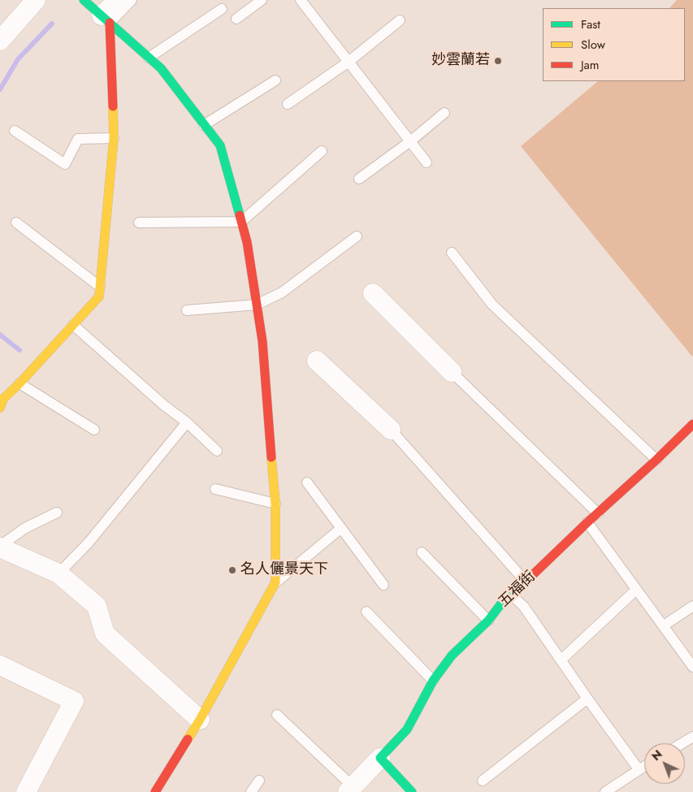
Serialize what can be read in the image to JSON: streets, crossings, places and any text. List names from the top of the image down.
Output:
{
  "streets": {
    "street": ["五福街"]
  },
  "places": ["妙雲蘭若", "名人儷景天下"],
  "legend": ["Fast", "Slow", "Jam"],
  "north": "top left"
}
